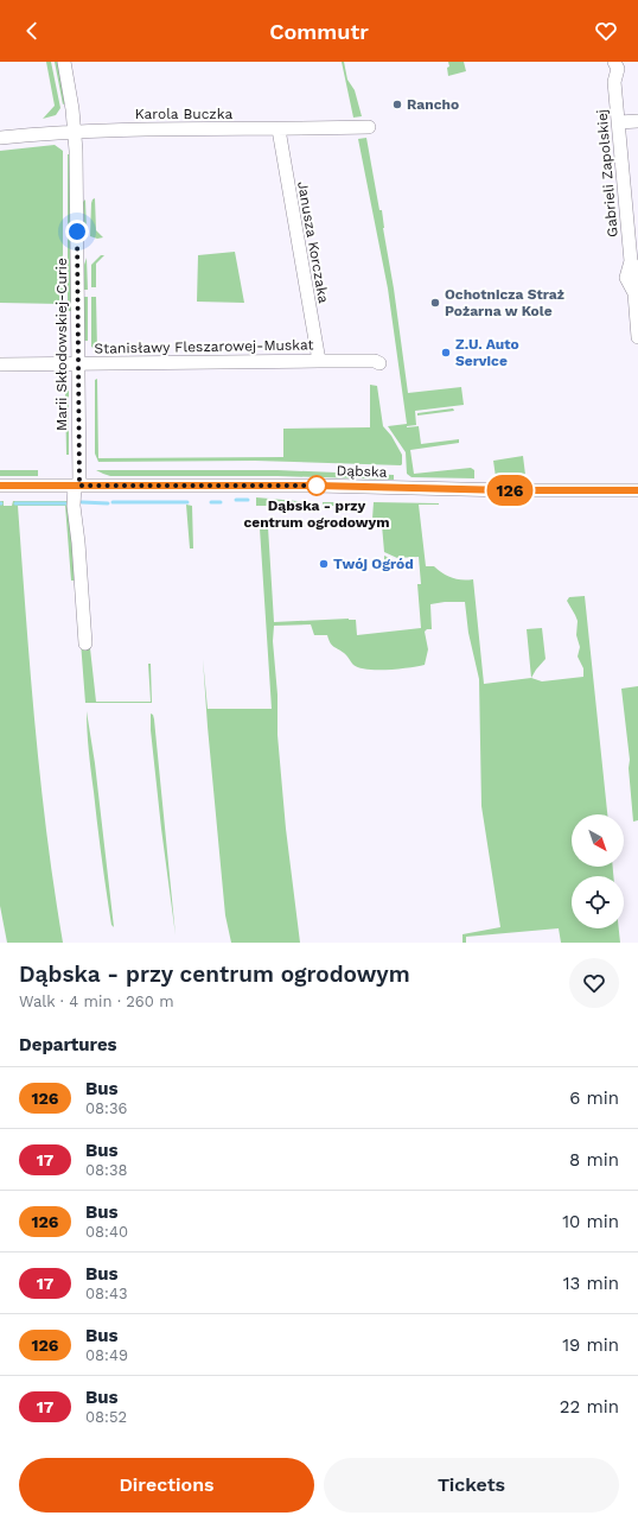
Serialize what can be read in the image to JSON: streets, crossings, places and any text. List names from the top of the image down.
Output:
{
  "streets": {
    "street": [
      "Karola Buczka",
      "Gabrieli Zapolskiej",
      "Janusza Korczaka",
      "Marii Skłodowskiej-Curie",
      "Stanisławy Fleszarowej-Muskat",
      "Dąbska"
    ]
  },
  "crossings": [
    ["Karola Buczka", "Janusza Korczaka"],
    ["Karola Buczka", "Marii Skłodowskiej-Curie"],
    ["Janusza Korczaka", "Stanisławy Fleszarowej-Muskat"],
    ["Marii Skłodowskiej-Curie", "Stanisławy Fleszarowej-Muskat"],
    ["Marii Skłodowskiej-Curie", "Dąbska"]
  ],
  "places": [
    "Rancho",
    "Ochotnicza Straż Pożarna w Kole",
    "Z.U. Auto Service",
    "Dąbska - przy centrum ogrodowym",
    "Twój Ogród"
  ],
  "lines": ["bus line 126"],
  "north": "bottom right",
  "page": {
    "header": "Commutr",
    "on_map": "126",
    "heading": [
      ["Dąbska - przy centrum ogrodowym", "Walk · 4 min · 260 m"],
      "Departures"
    ],
    "list": [
      {
        "mark": "126",
        "name": "Bus",
        "note": "08:36",
        "value": "6 min"
      },
      {
        "mark": "17",
        "name": "Bus",
        "note": "08:38",
        "value": "8 min"
      },
      {
        "mark": "126",
        "name": "Bus",
        "note": "08:40",
        "value": "10 min"
      },
      {
        "mark": "17",
        "name": "Bus",
        "note": "08:43",
        "value": "13 min"
      },
      {
        "mark": "126",
        "name": "Bus",
        "note": "08:49",
        "value": "19 min"
      },
      {
        "mark": "17",
        "name": "Bus",
        "note": "08:52",
        "value": "22 min"
      }
    ],
    "buttons": ["Directions", "Tickets"]
  }
}
